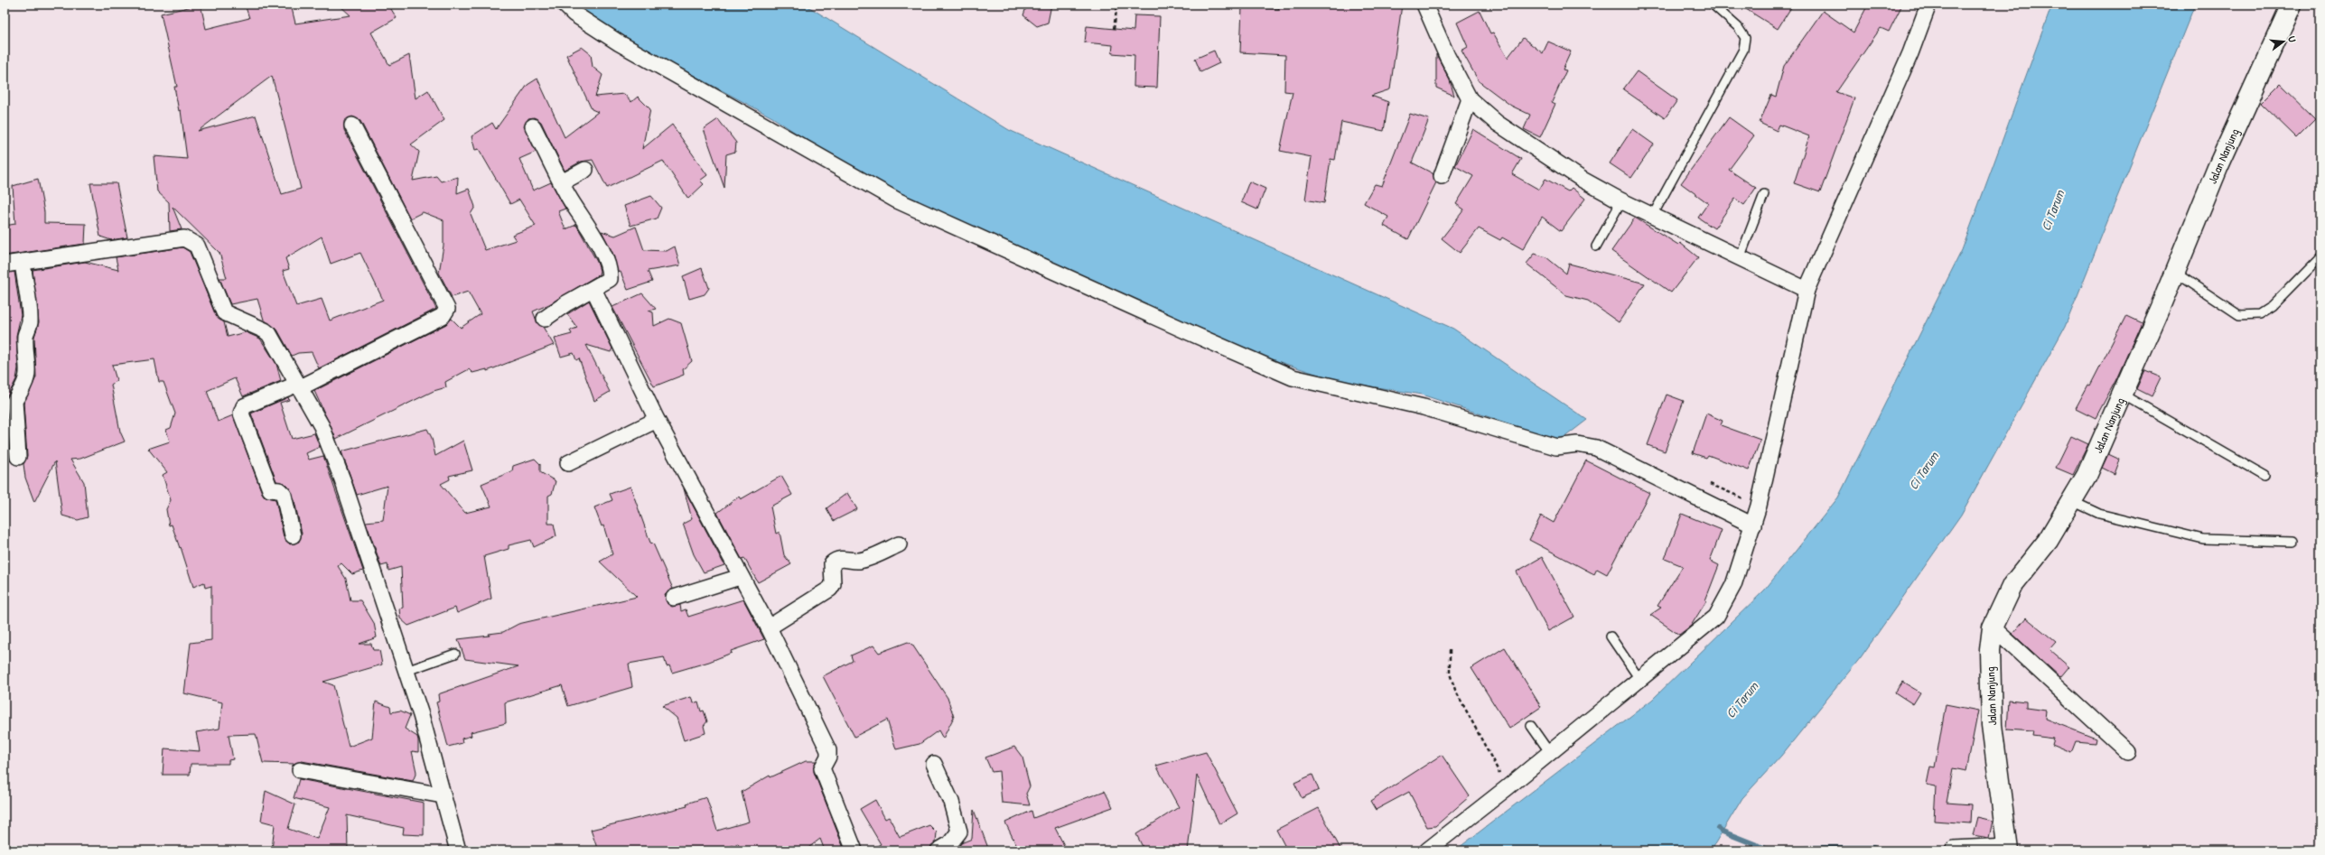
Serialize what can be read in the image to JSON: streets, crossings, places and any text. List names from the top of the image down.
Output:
{
  "streets": {
    "main road": ["Jalan Nanjung"]
  },
  "water": ["Ci Tarum"],
  "north": "right"
}
